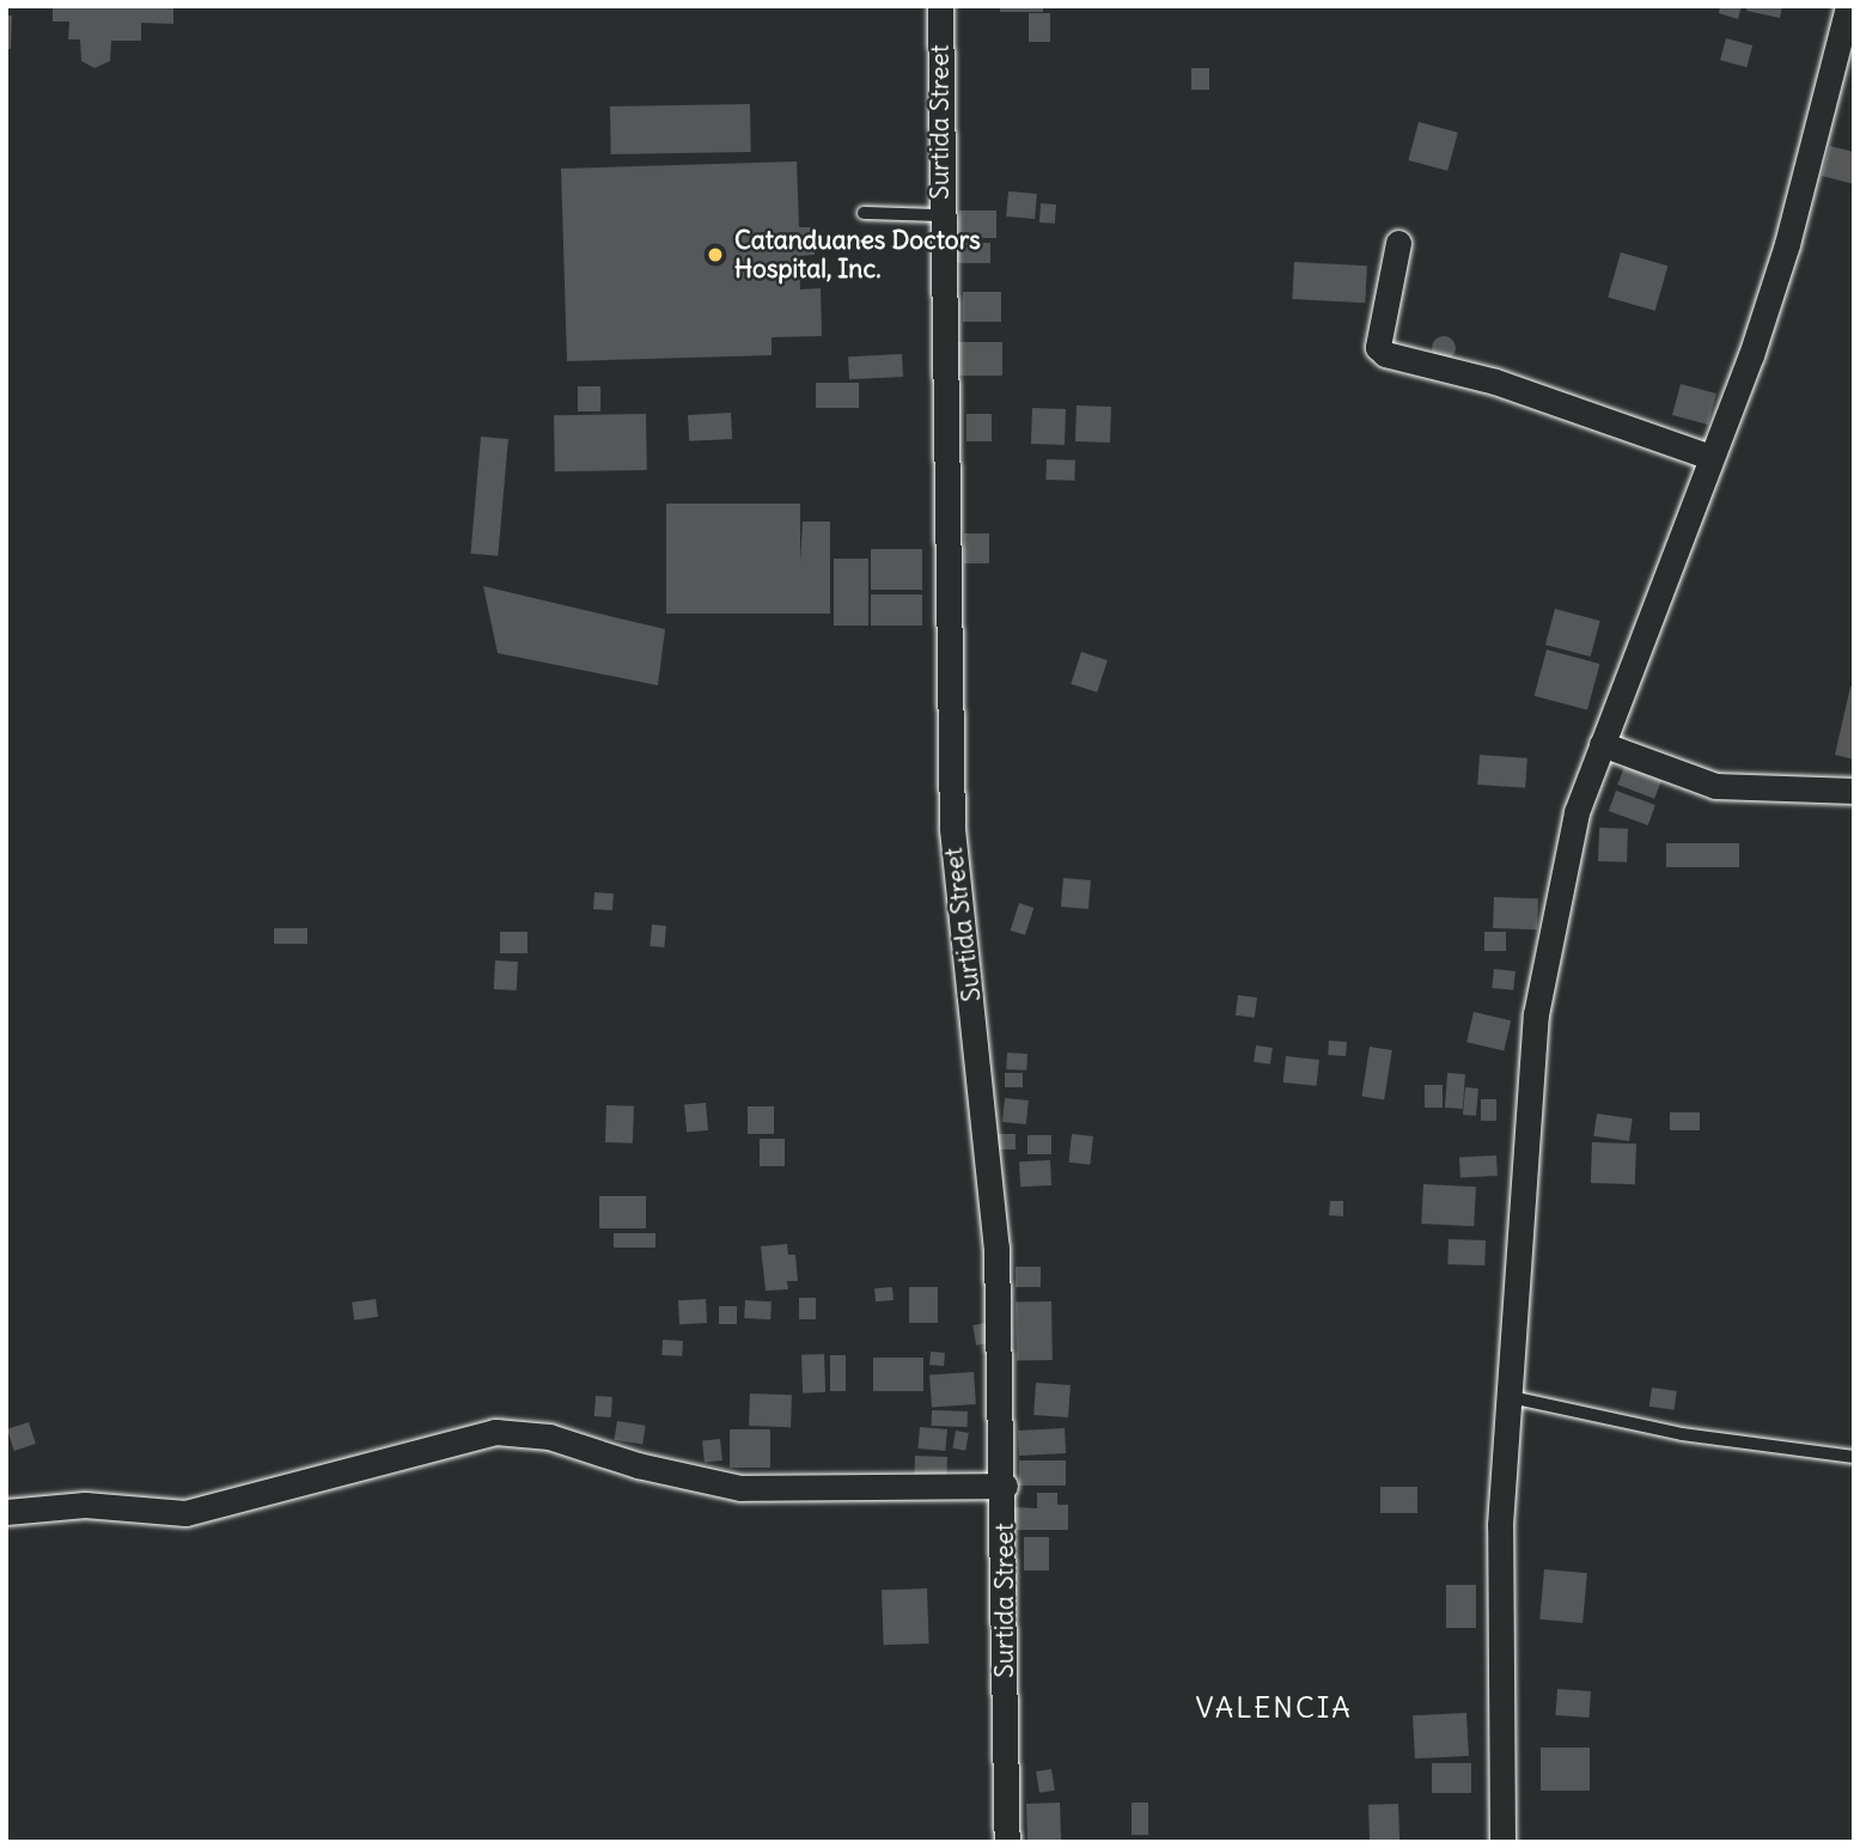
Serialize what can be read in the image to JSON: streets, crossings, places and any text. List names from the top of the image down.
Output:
{
  "streets": {
    "street": ["Surtida Street"]
  },
  "districts": ["VALENCIA"],
  "places": ["Catanduanes Doctors Hospital, Inc."]
}
